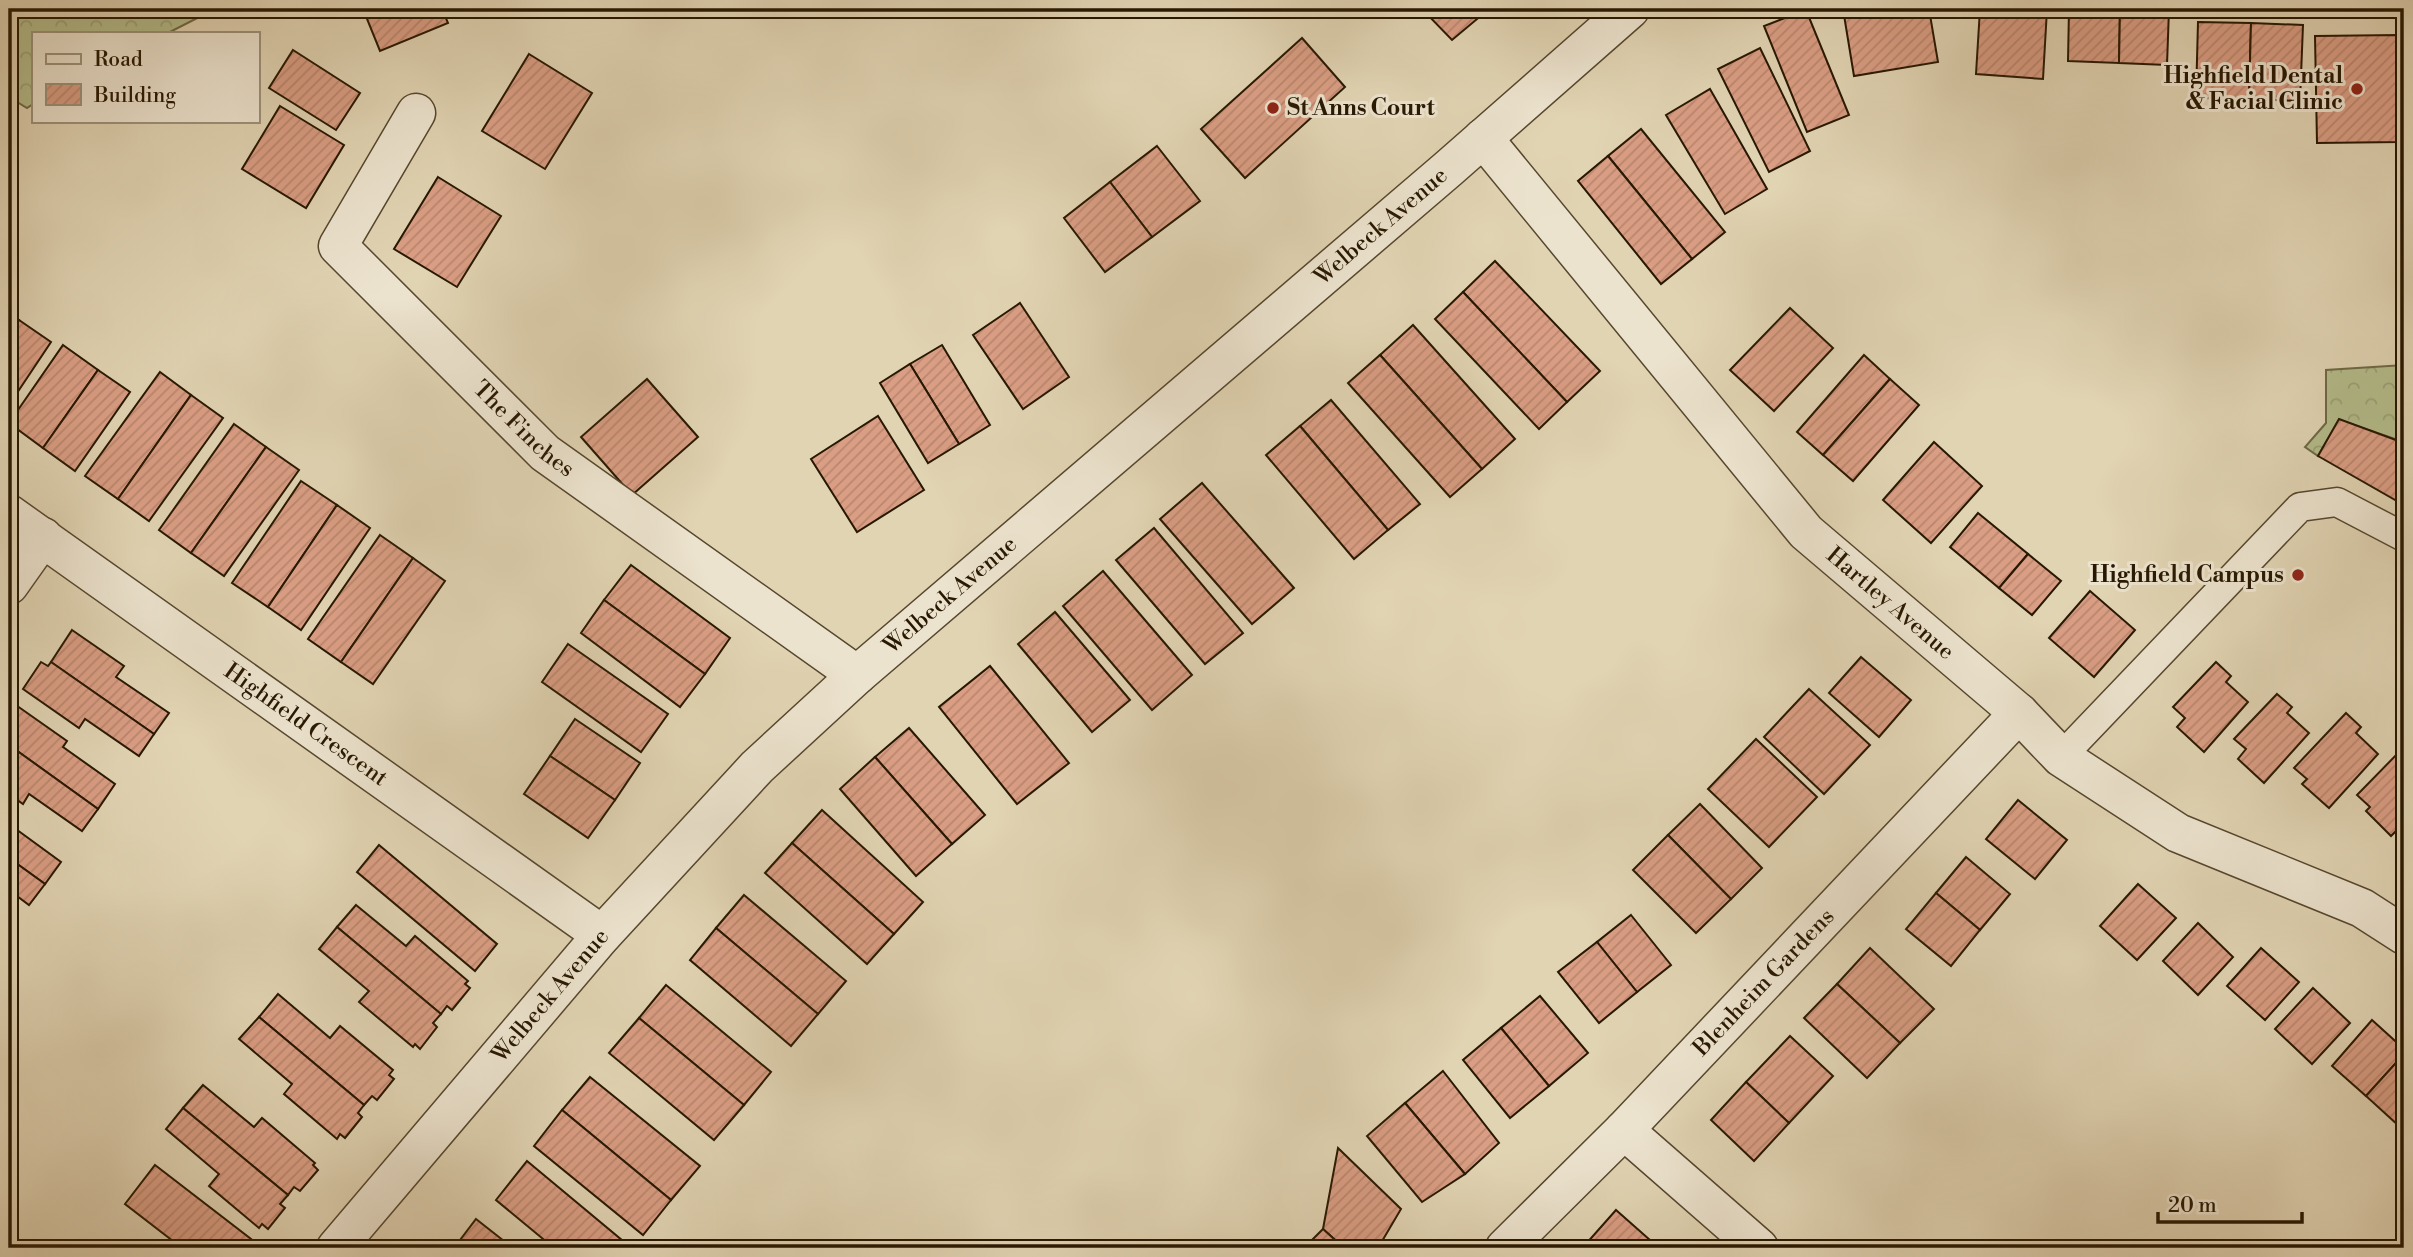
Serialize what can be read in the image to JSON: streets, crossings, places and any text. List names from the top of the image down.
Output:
{
  "streets": {
    "street": [
      "Welbeck Avenue",
      "The Finches",
      "Hartley Avenue",
      "Highfield Crescent",
      "Blenheim Gardens"
    ]
  },
  "crossings": [
    ["Welbeck Avenue", "The Finches"],
    ["Welbeck Avenue", "Hartley Avenue"],
    ["Welbeck Avenue", "Highfield Crescent"],
    ["Hartley Avenue", "Blenheim Gardens"]
  ],
  "places": ["Highfield Dental & Facial Clinic", "St Anns Court", "Highfield Campus"],
  "legend": ["Road", "Building"],
  "scale_bar": "20 m"
}
